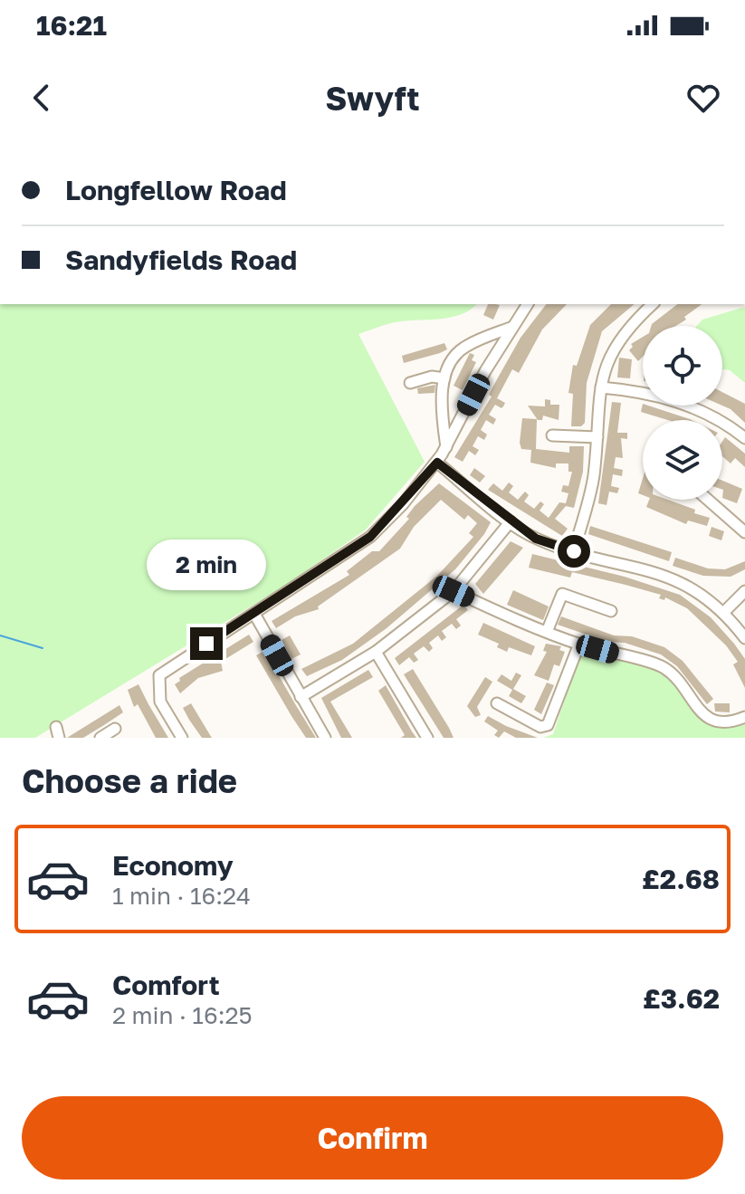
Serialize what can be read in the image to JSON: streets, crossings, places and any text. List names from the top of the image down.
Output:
{
  "page": {
    "status": "16:21",
    "header": "Swyft",
    "banner": ["Longfellow Road", "Sandyfields Road"],
    "bubble": "2 min",
    "heading": "Choose a ride",
    "list": [
      {
        "name": "Economy",
        "note": "1 min · 16:24",
        "value": "£2.68"
      },
      {
        "name": "Comfort",
        "note": "2 min · 16:25",
        "value": "£3.62"
      }
    ],
    "buttons": "Confirm"
  }
}
